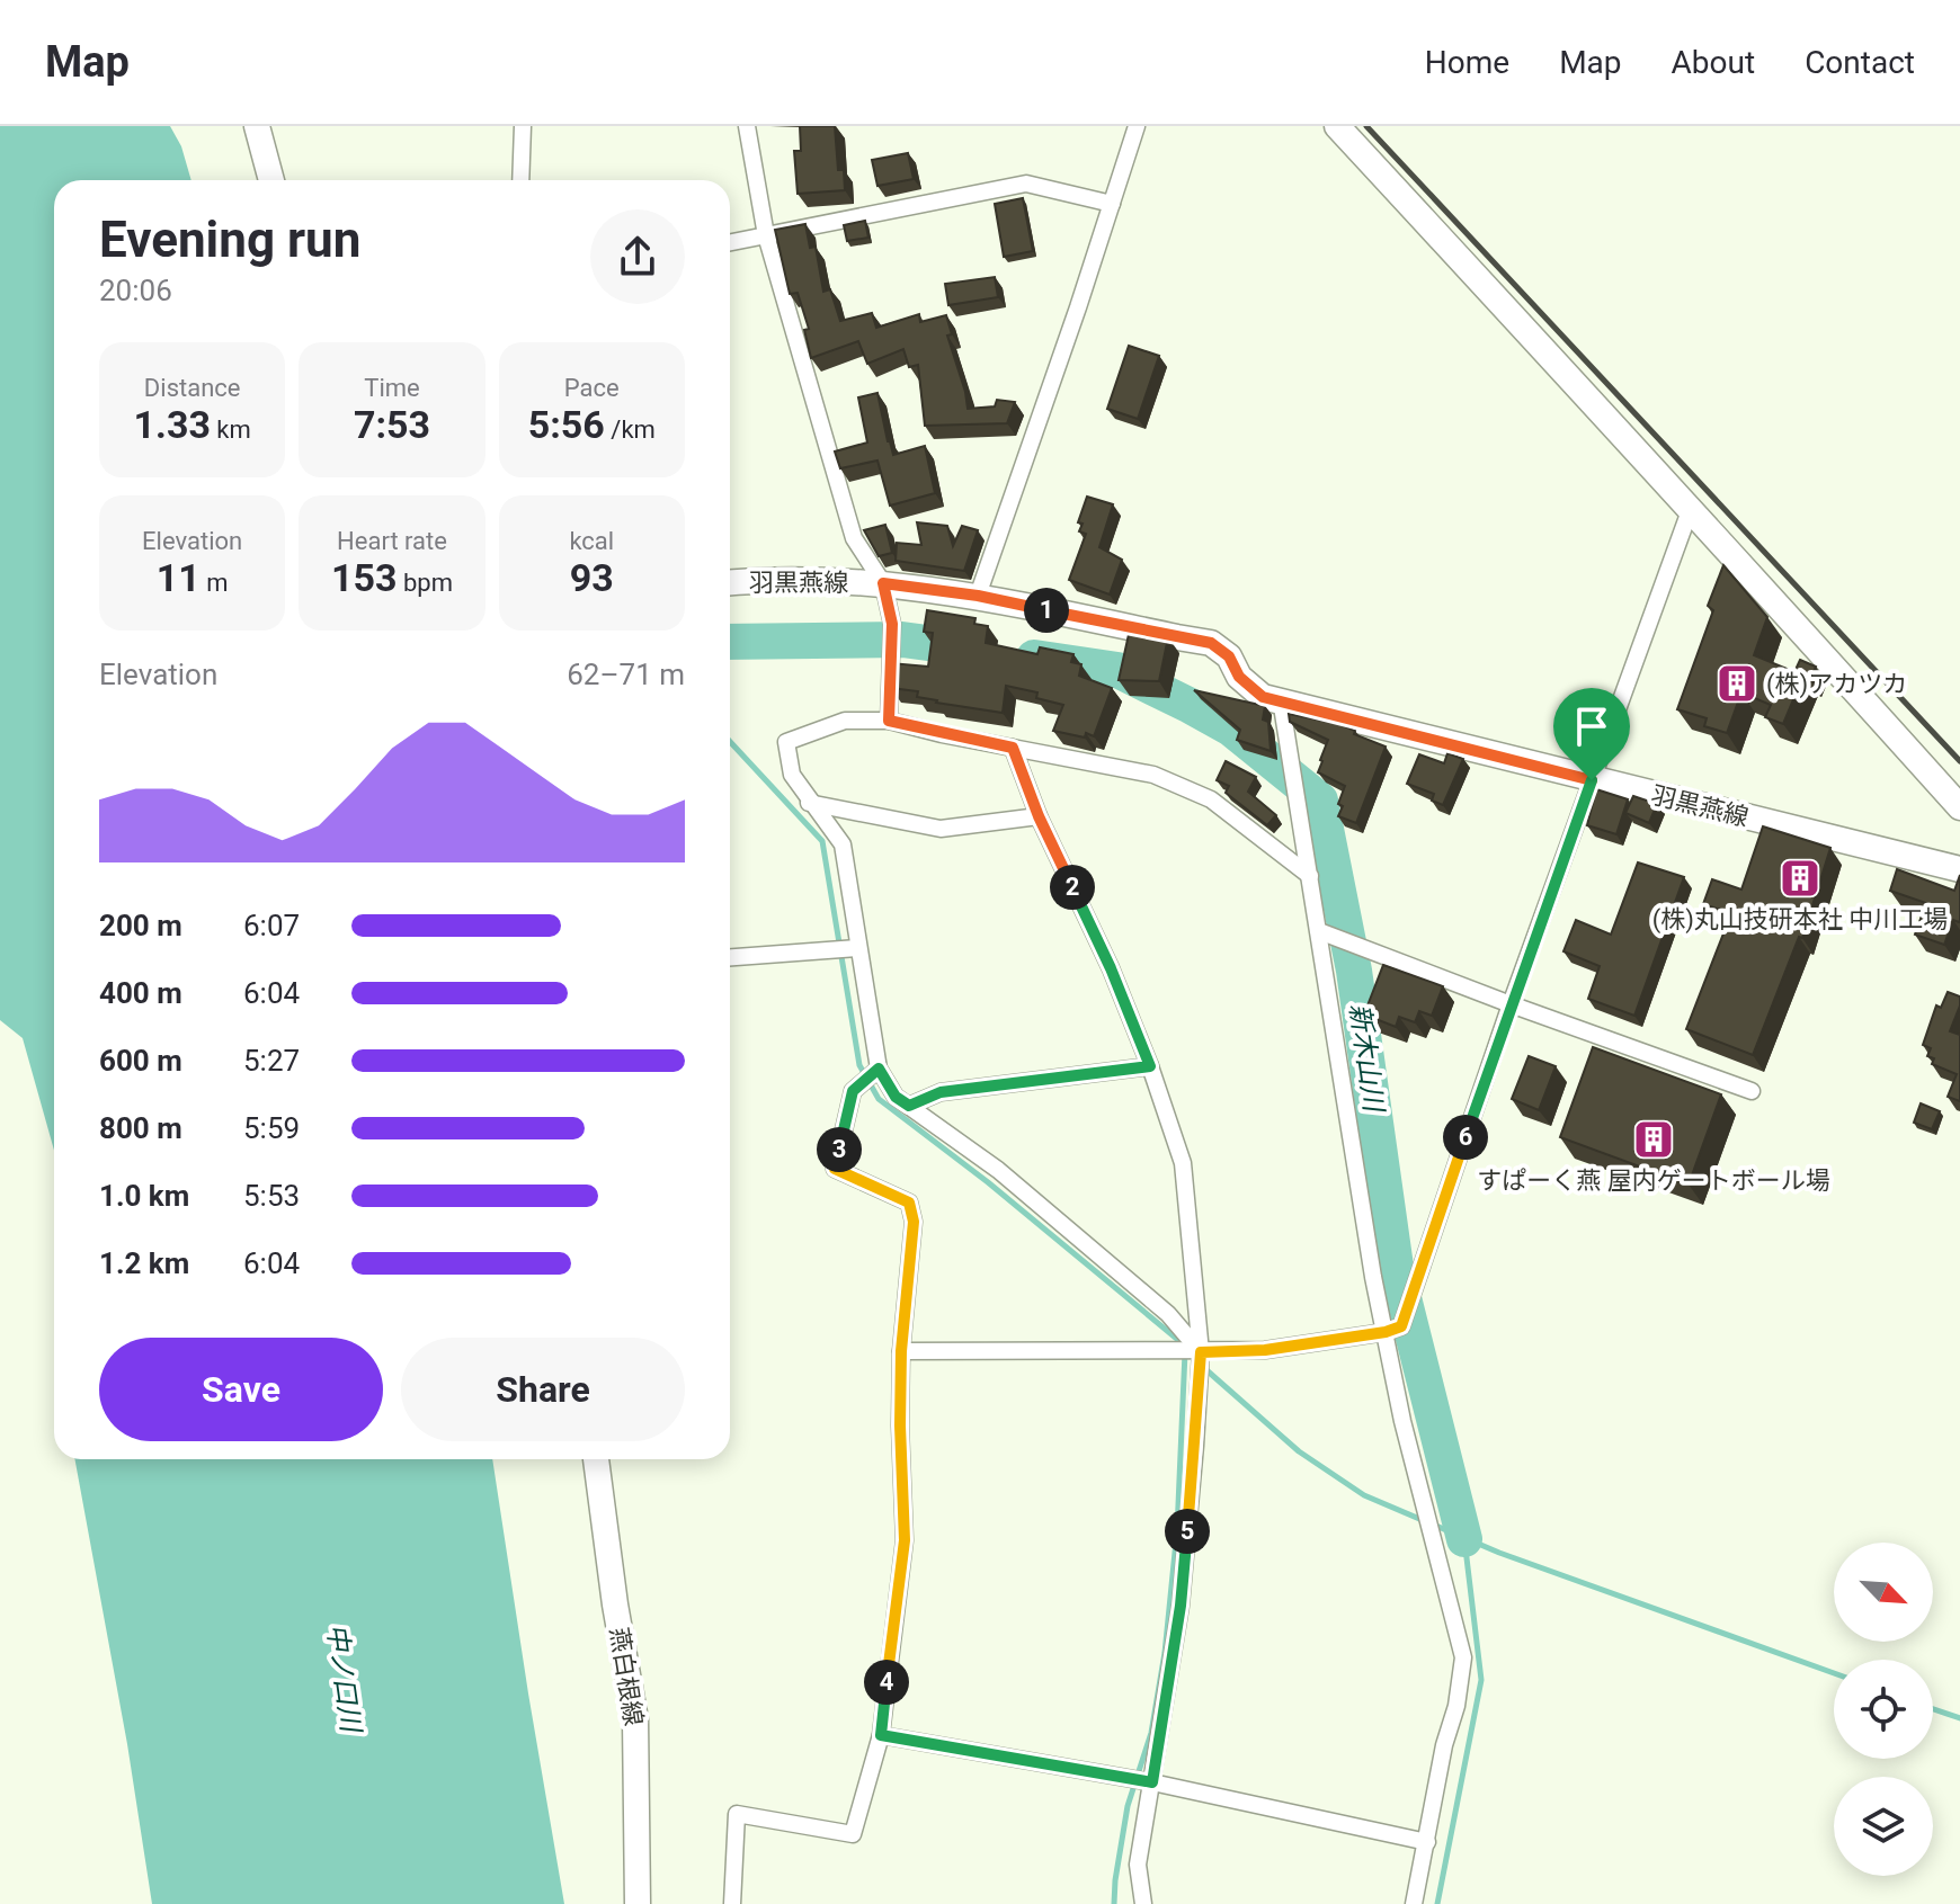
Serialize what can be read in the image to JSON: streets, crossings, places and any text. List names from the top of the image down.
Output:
{
  "streets": {
    "main road": ["羽黒燕線", "燕白根線"]
  },
  "water": ["新木山川", "中ノ口川"],
  "places": {
    "building": ["(株)アカツカ", "(株)丸山技研本社 中川工場", "すぱーく燕 屋内ゲートボール場"]
  },
  "north": "bottom right",
  "page": {
    "header": "Map",
    "nav": [
      "Home",
      "Map",
      "About",
      "Contact"
    ],
    "heading": ["Evening run", "20:06"],
    "stats": [
      ["Distance", "1.33 km"],
      ["Time", "7:53"],
      ["Pace", "5:56 /km"],
      ["Elevation", "11 m"],
      ["Heart rate", "153 bpm"],
      ["kcal", "93"]
    ],
    "pins": [
      "1",
      "2",
      "6",
      "3",
      "5",
      "4"
    ],
    "chart": ["Elevation", "62–71 m"],
    "list": [
      {
        "name": "200 m",
        "note": "6:07"
      },
      {
        "name": "400 m",
        "note": "6:04"
      },
      {
        "name": "600 m",
        "note": "5:27"
      },
      {
        "name": "800 m",
        "note": "5:59"
      },
      {
        "name": "1.0 km",
        "note": "5:53"
      },
      {
        "name": "1.2 km",
        "note": "6:04"
      }
    ],
    "buttons": ["Save", "Share"]
  }
}
